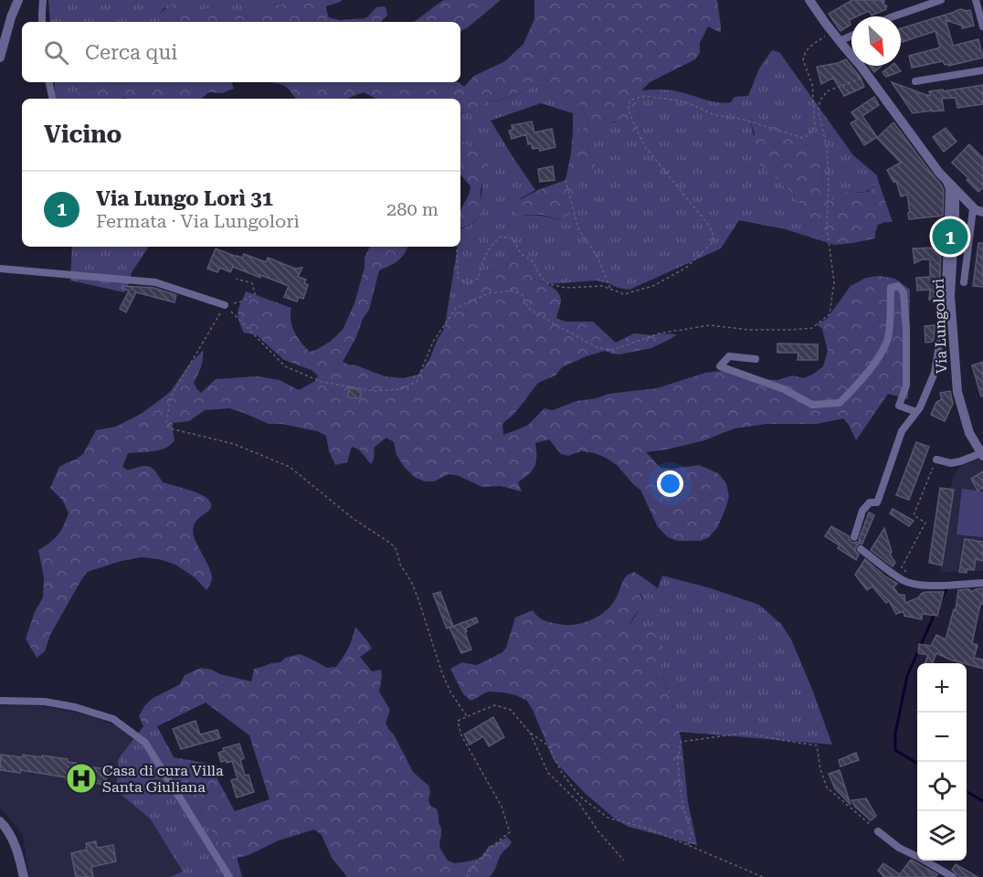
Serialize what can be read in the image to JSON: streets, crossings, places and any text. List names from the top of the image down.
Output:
{
  "streets": {
    "street": ["Via Lungolorì"]
  },
  "places": {
    "hospital": ["Casa di cura Villa Santa Giuliana"]
  },
  "north": "bottom right",
  "page": {
    "search": "Cerca qui",
    "heading": "Vicino",
    "list": [
      {
        "mark": "1",
        "name": "Via Lungo Lorì 31",
        "note": "Fermata · Via Lungolorì",
        "value": "280 m"
      }
    ],
    "pins": "1",
    "map_buttons": ["+", "−"]
  }
}
